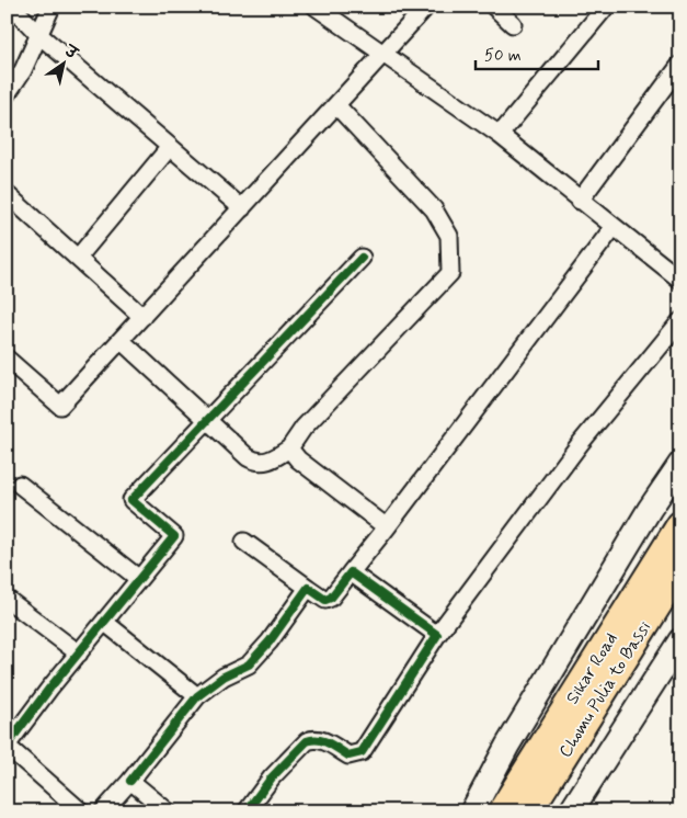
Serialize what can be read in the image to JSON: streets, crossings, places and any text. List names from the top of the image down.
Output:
{
  "streets": {
    "highway": ["Sikar Road", "Chomu Pulia to Bassi"]
  },
  "scale_bar": "50 m",
  "north": "top right"
}
